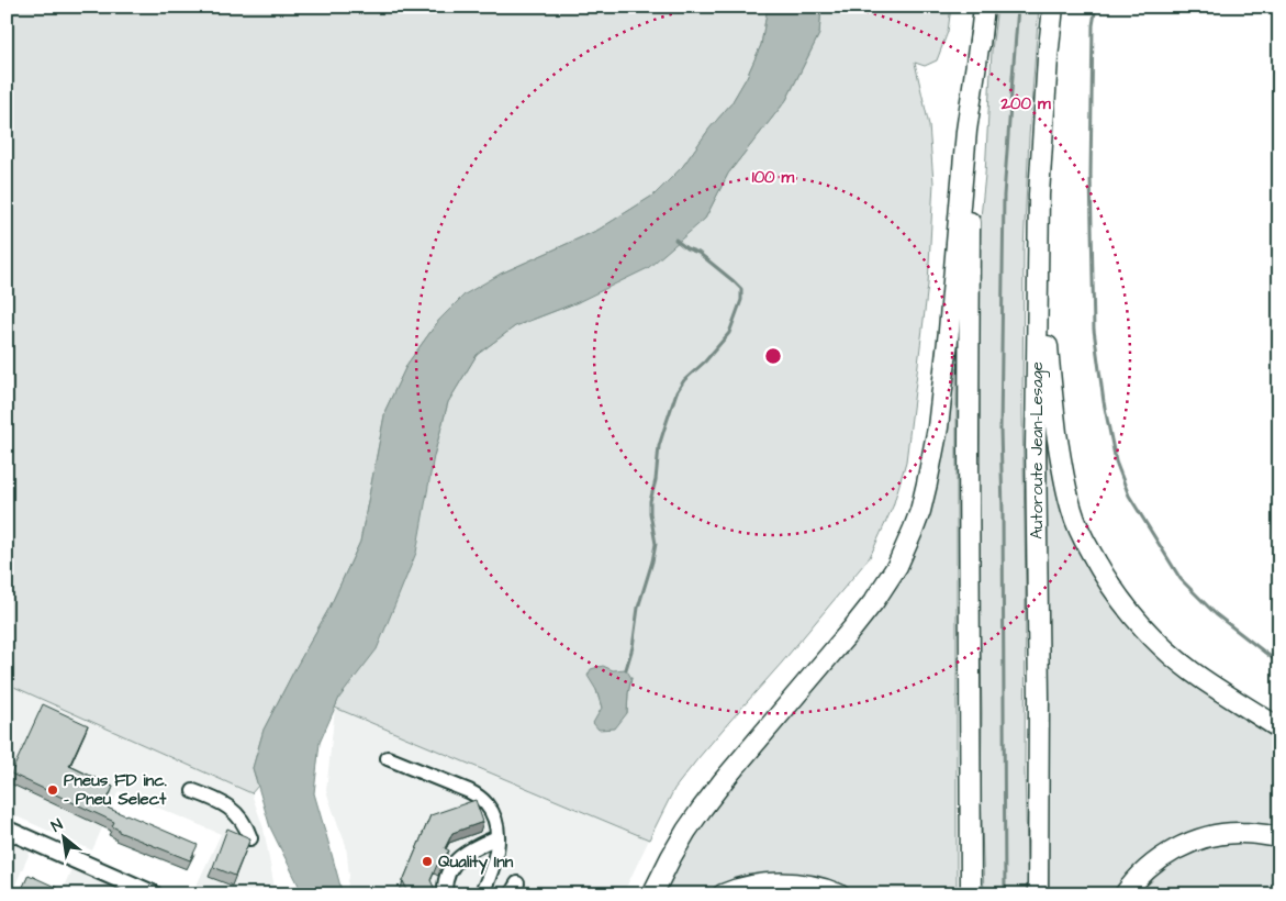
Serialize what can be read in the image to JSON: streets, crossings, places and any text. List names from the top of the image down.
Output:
{
  "streets": {
    "highway": ["Autoroute Jean-Lesage"]
  },
  "places": ["Pneus FD inc. - Pneu Select", "Quality Inn"],
  "north": "top left",
  "rings": ["200 m", "100 m"]
}
